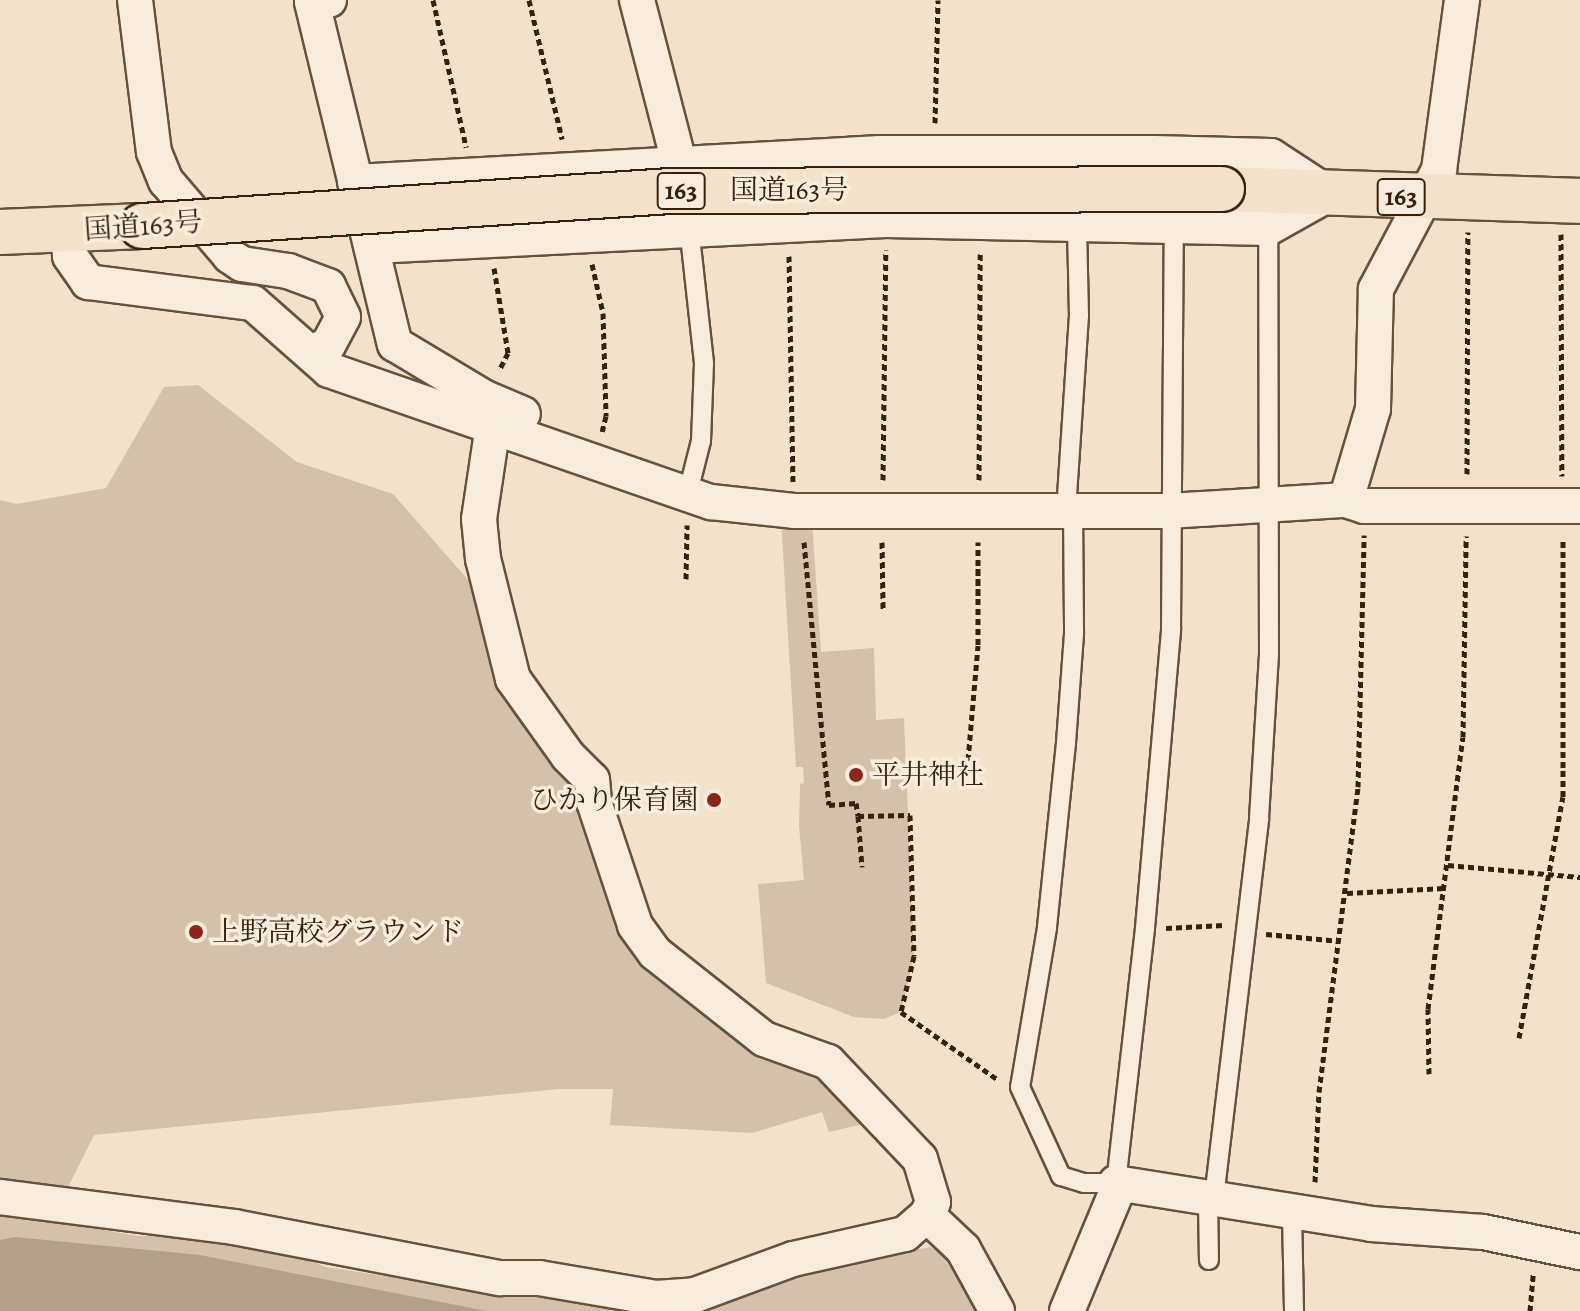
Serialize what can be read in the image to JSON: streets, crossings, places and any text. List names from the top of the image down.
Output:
{
  "streets": {
    "highway": ["国道163号", "163"]
  },
  "places": ["平井神社", "ひかり保育園", "上野高校グラウンド"]
}
